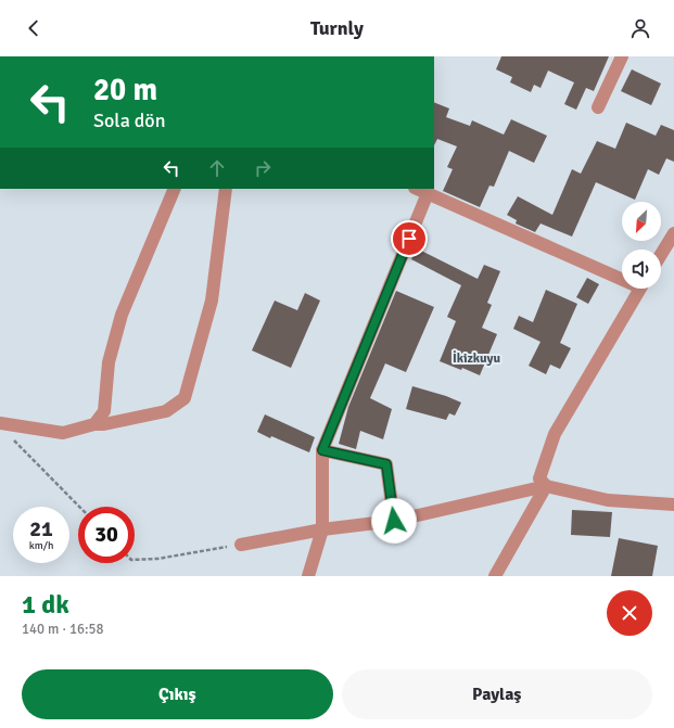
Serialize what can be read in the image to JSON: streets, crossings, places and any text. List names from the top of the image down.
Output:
{
  "districts": ["İkizkuyu"],
  "north": "bottom left",
  "page": {
    "header": "Turnly",
    "turn": ["20 m", "Sola dön"],
    "speed": "21 km/h",
    "limit": "30",
    "heading": ["1 dk", "140 m · 16:58"],
    "buttons": ["Çıkış", "Paylaş"]
  }
}
